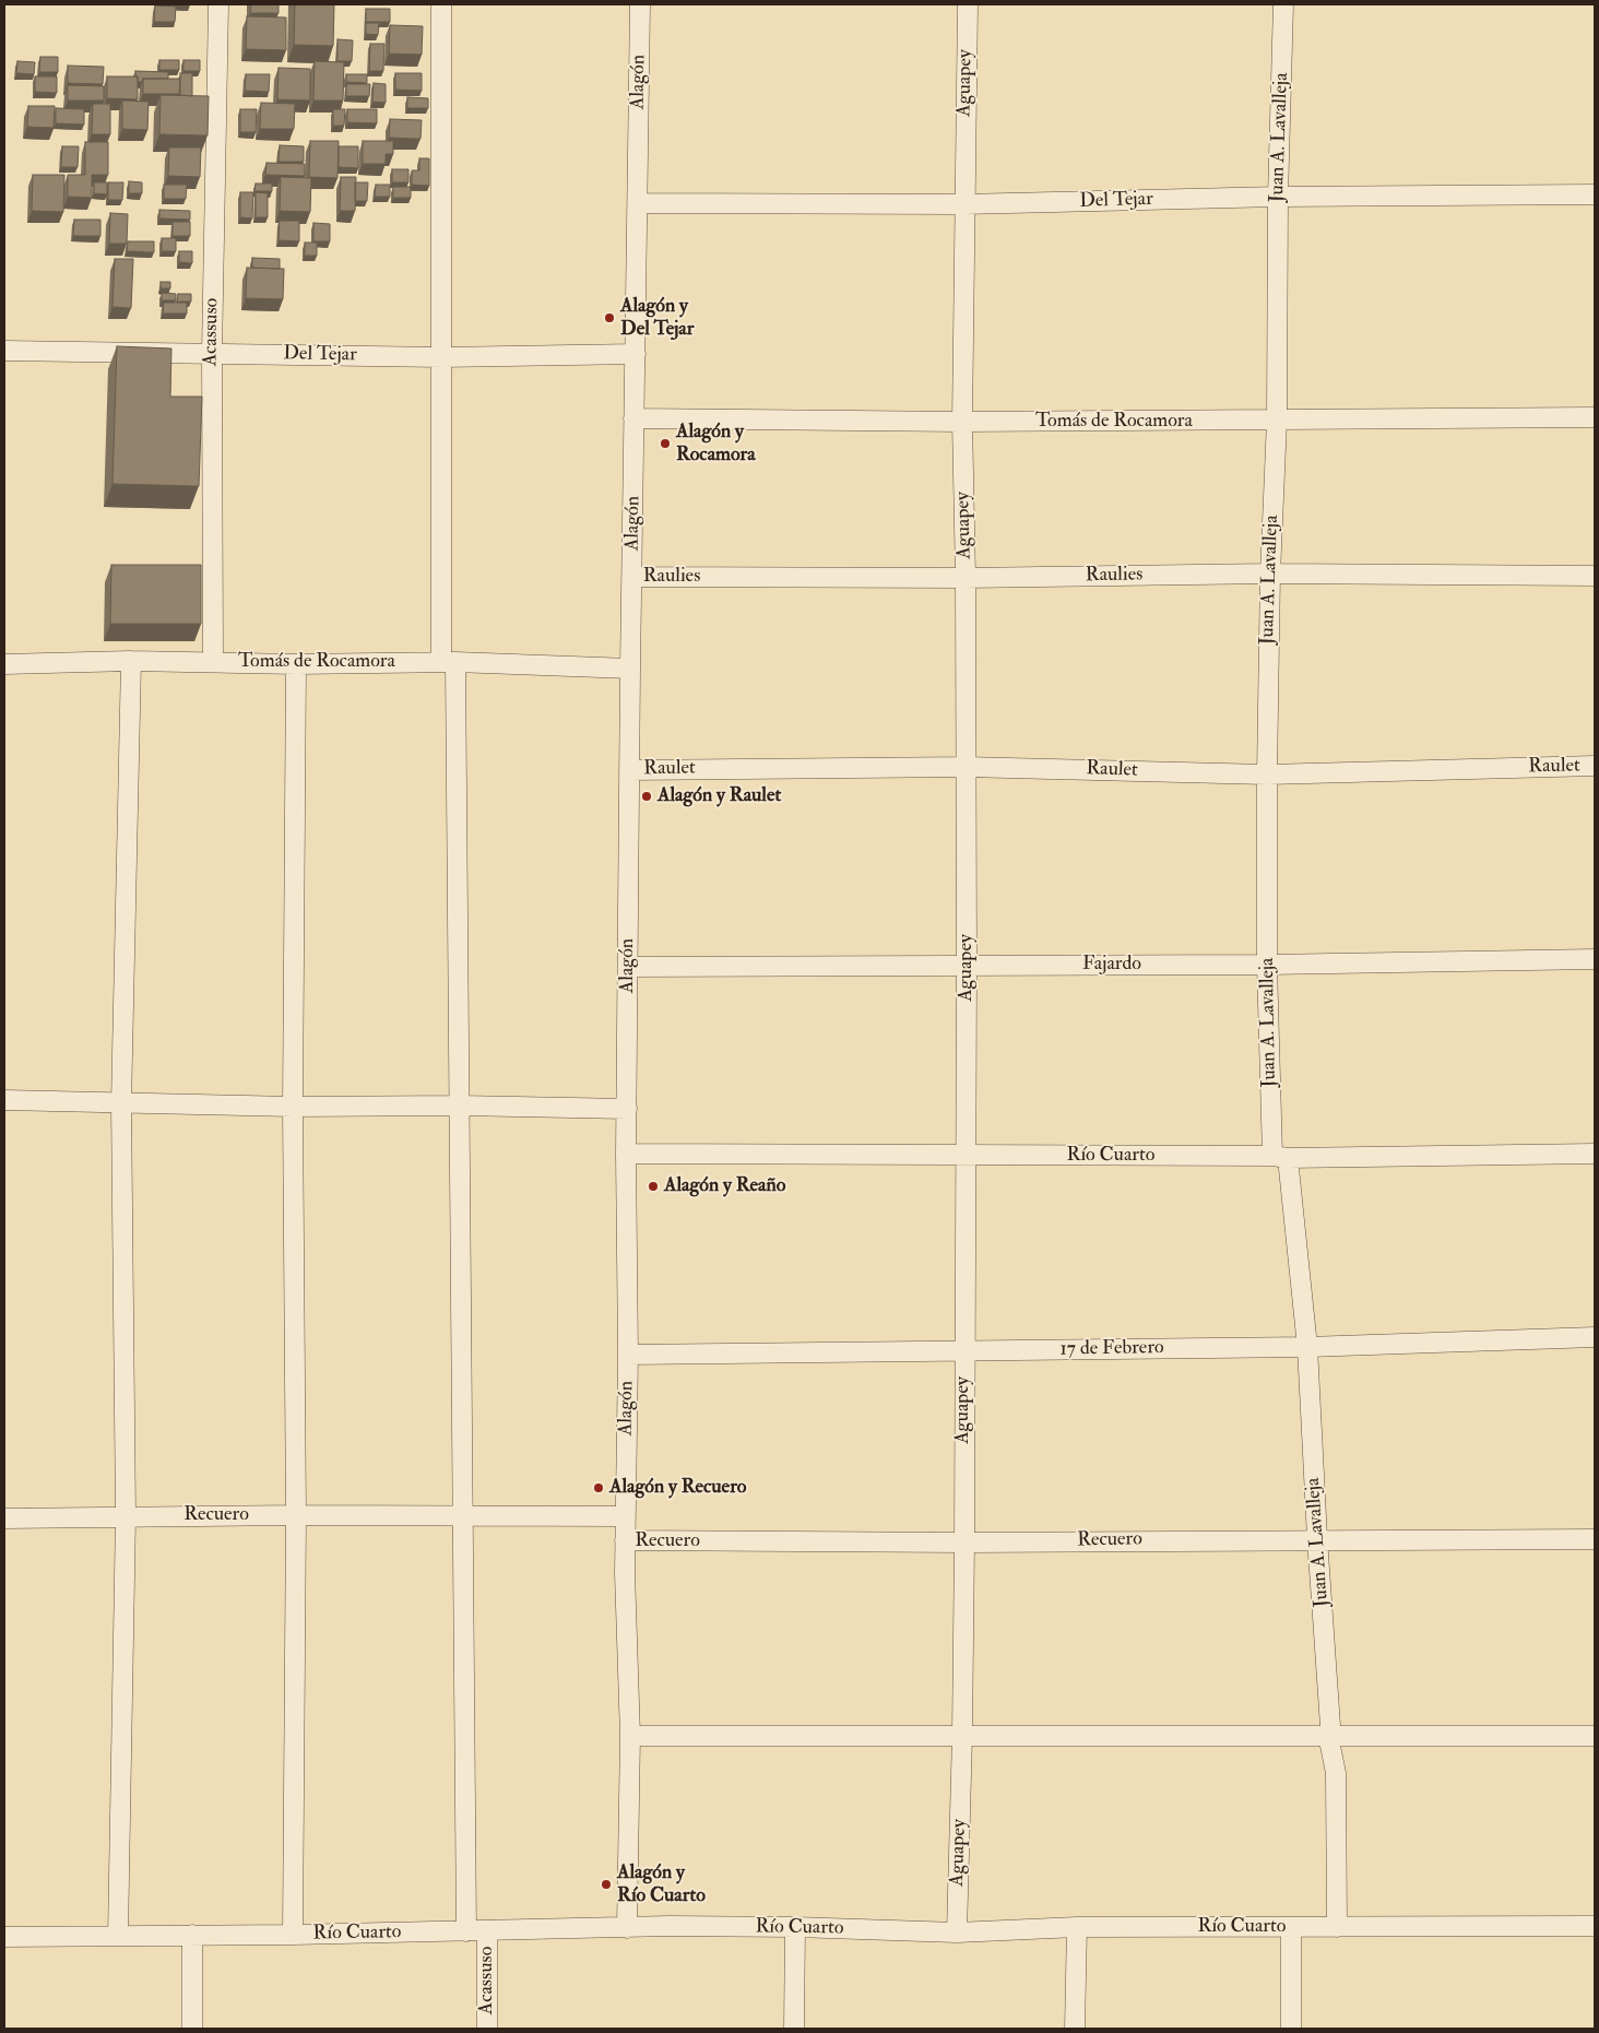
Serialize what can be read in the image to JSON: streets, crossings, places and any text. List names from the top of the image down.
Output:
{
  "streets": {
    "street": [
      "Alagón",
      "Aguapey",
      "Juan A. Lavalleja",
      "Del Tejar",
      "Acassuso",
      "Tomás de Rocamora",
      "Raulies",
      "Raulet",
      "Fajardo",
      "Río Cuarto",
      "17 de Febrero",
      "Recuero"
    ]
  },
  "crossings": [
    ["Alagón", "Del Tejar"],
    ["Alagón", "Tomás de Rocamora"],
    ["Alagón", "Raulies"],
    ["Alagón", "Raulet"],
    ["Alagón", "Fajardo"],
    ["Alagón", "Río Cuarto"],
    ["Alagón", "17 de Febrero"],
    ["Alagón", "Recuero"],
    ["Aguapey", "Del Tejar"],
    ["Aguapey", "Tomás de Rocamora"],
    ["Aguapey", "Raulies"],
    ["Aguapey", "Raulet"],
    ["Aguapey", "Fajardo"],
    ["Aguapey", "Río Cuarto"],
    ["Aguapey", "17 de Febrero"],
    ["Aguapey", "Recuero"],
    ["Juan A. Lavalleja", "Del Tejar"],
    ["Juan A. Lavalleja", "Tomás de Rocamora"],
    ["Juan A. Lavalleja", "Raulies"],
    ["Juan A. Lavalleja", "Raulet"],
    ["Juan A. Lavalleja", "Fajardo"],
    ["Juan A. Lavalleja", "Río Cuarto"],
    ["Juan A. Lavalleja", "17 de Febrero"],
    ["Juan A. Lavalleja", "Recuero"],
    ["Del Tejar", "Acassuso"],
    ["Acassuso", "Tomás de Rocamora"],
    ["Acassuso", "Río Cuarto"]
  ],
  "places": [
    "Alagón y Del Tejar",
    "Alagón y Rocamora",
    "Alagón y Raulet",
    "Alagón y Reaño",
    "Alagón y Recuero",
    "Alagón y Río Cuarto"
  ]
}
